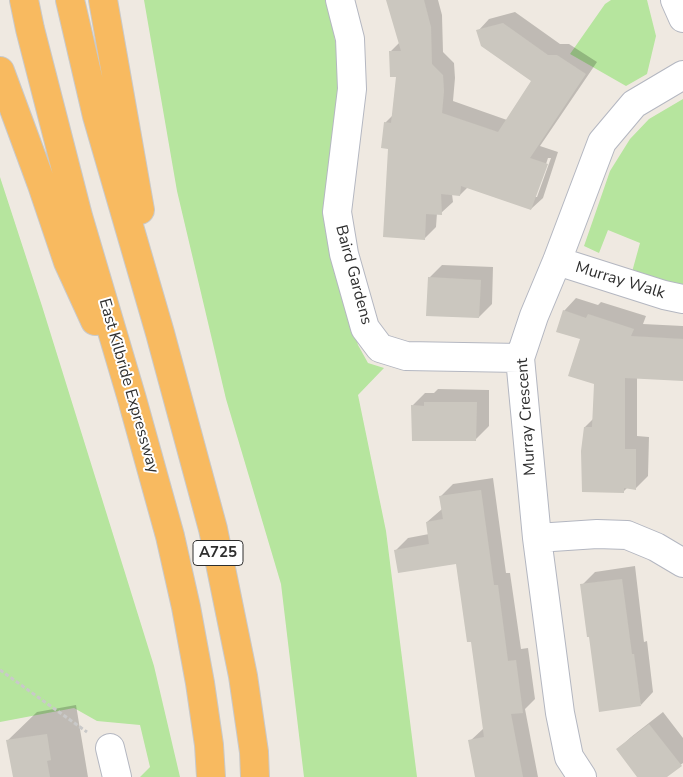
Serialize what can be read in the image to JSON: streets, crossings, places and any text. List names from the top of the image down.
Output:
{
  "streets": {
    "highway": ["East Kilbride Expressway", "A725"],
    "street": ["Baird Gardens", "Murray Walk", "Murray Crescent"]
  },
  "crossings": [
    ["Baird Gardens", "Murray Crescent"],
    ["Murray Walk", "Murray Crescent"],
    ["East Kilbride Expressway", "A725"]
  ]
}
